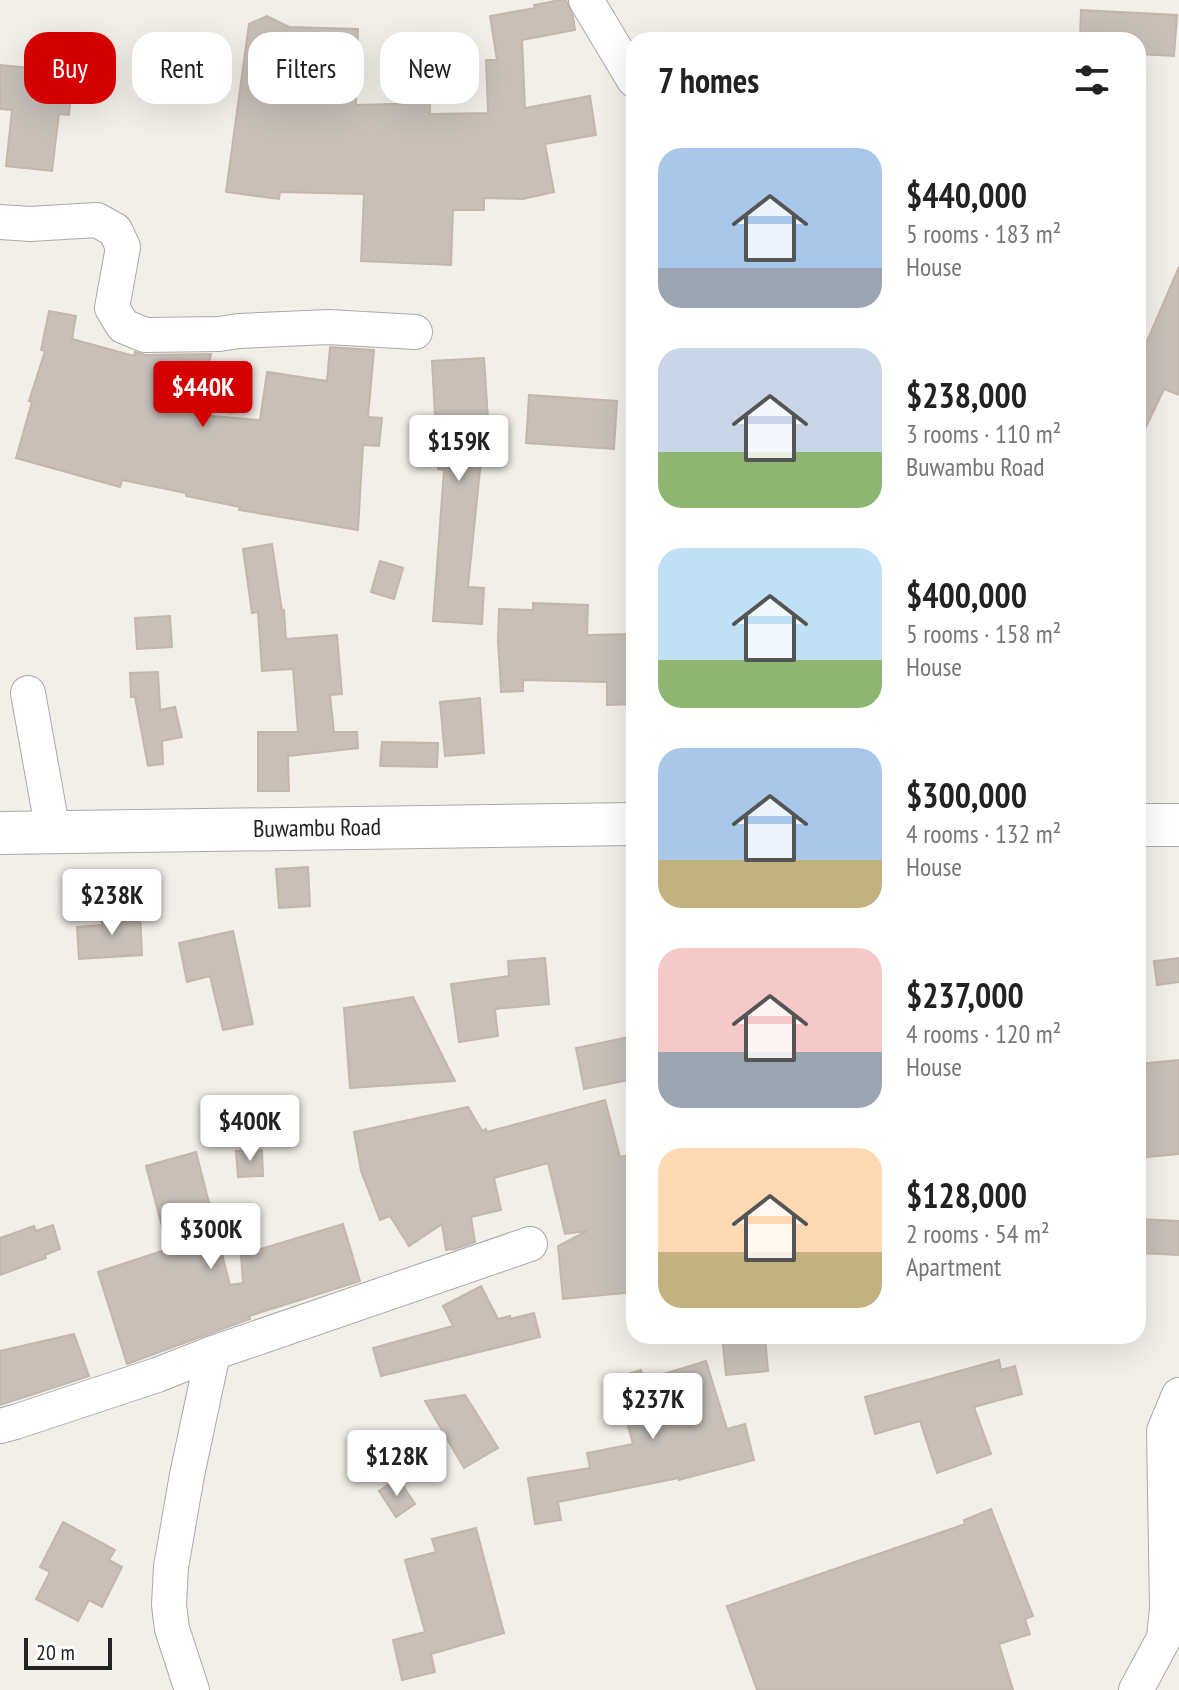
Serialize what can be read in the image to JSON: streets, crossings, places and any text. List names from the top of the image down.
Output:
{
  "streets": {
    "street": ["Buwambu Road"]
  },
  "scale_bar": "20 m",
  "page": {
    "chip": [
      "Buy",
      "Rent",
      "Filters",
      "New"
    ],
    "heading": "7 homes",
    "list": [
      {
        "name": "$440,000",
        "note": "5 rooms · 183 m² · House"
      },
      {
        "name": "$238,000",
        "note": "3 rooms · 110 m² · Buwambu Road"
      },
      {
        "name": "$400,000",
        "note": "5 rooms · 158 m² · House"
      },
      {
        "name": "$300,000",
        "note": "4 rooms · 132 m² · House"
      },
      {
        "name": "$237,000",
        "note": "4 rooms · 120 m² · House"
      },
      {
        "name": "$128,000",
        "note": "2 rooms · 54 m² · Apartment"
      }
    ],
    "price": [
      "$440K",
      "$159K",
      "$238K",
      "$400K",
      "$300K",
      "$237K",
      "$128K"
    ],
    "scale": "20 m"
  }
}
